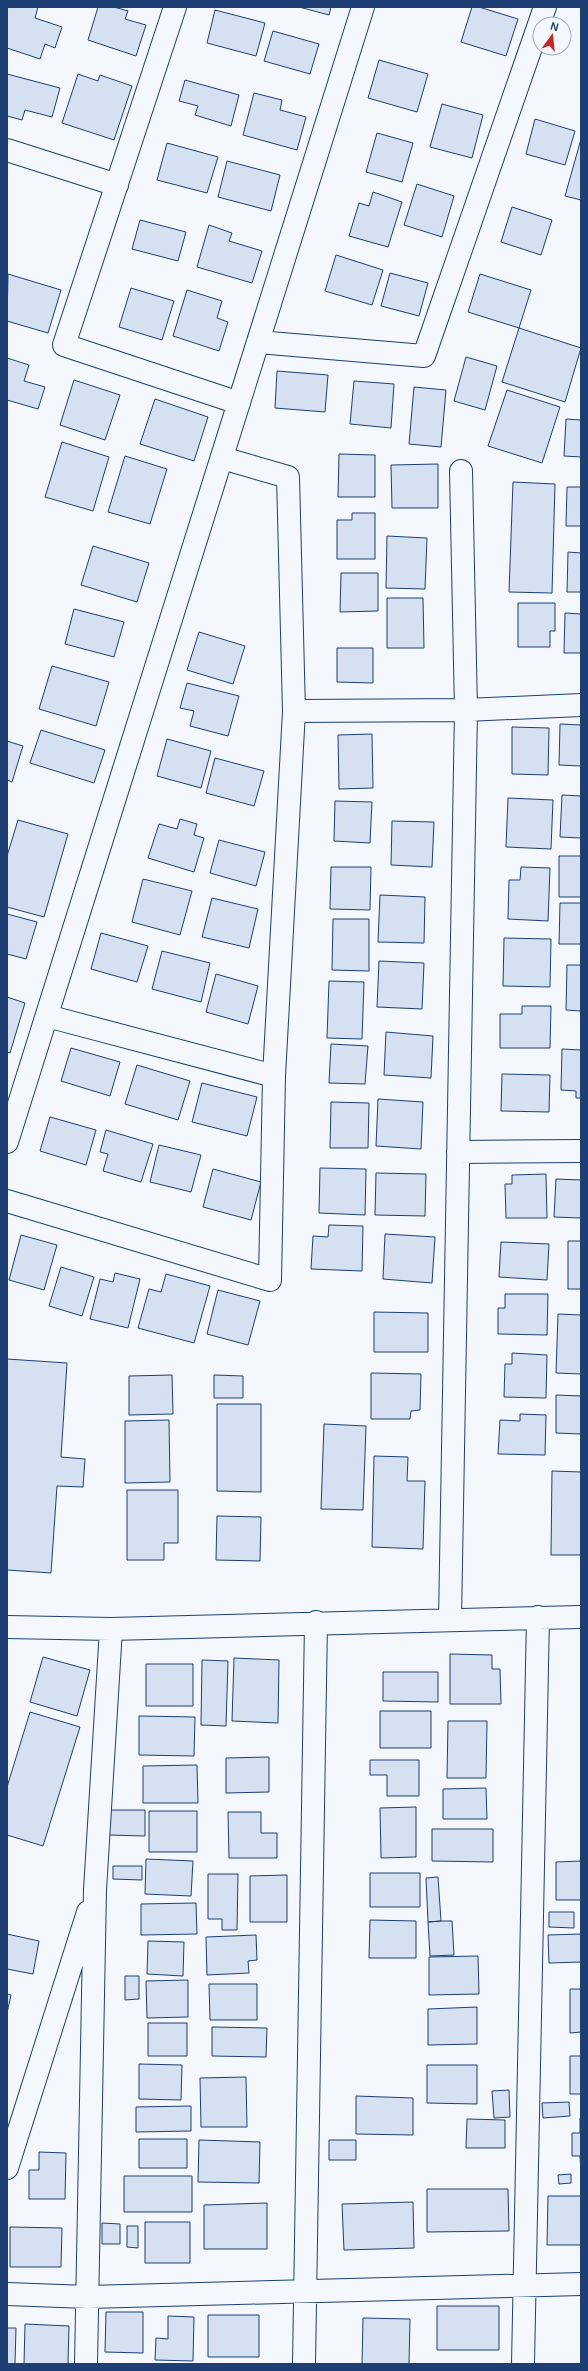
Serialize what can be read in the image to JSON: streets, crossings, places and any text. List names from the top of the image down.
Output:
{
  "north": "top"
}
